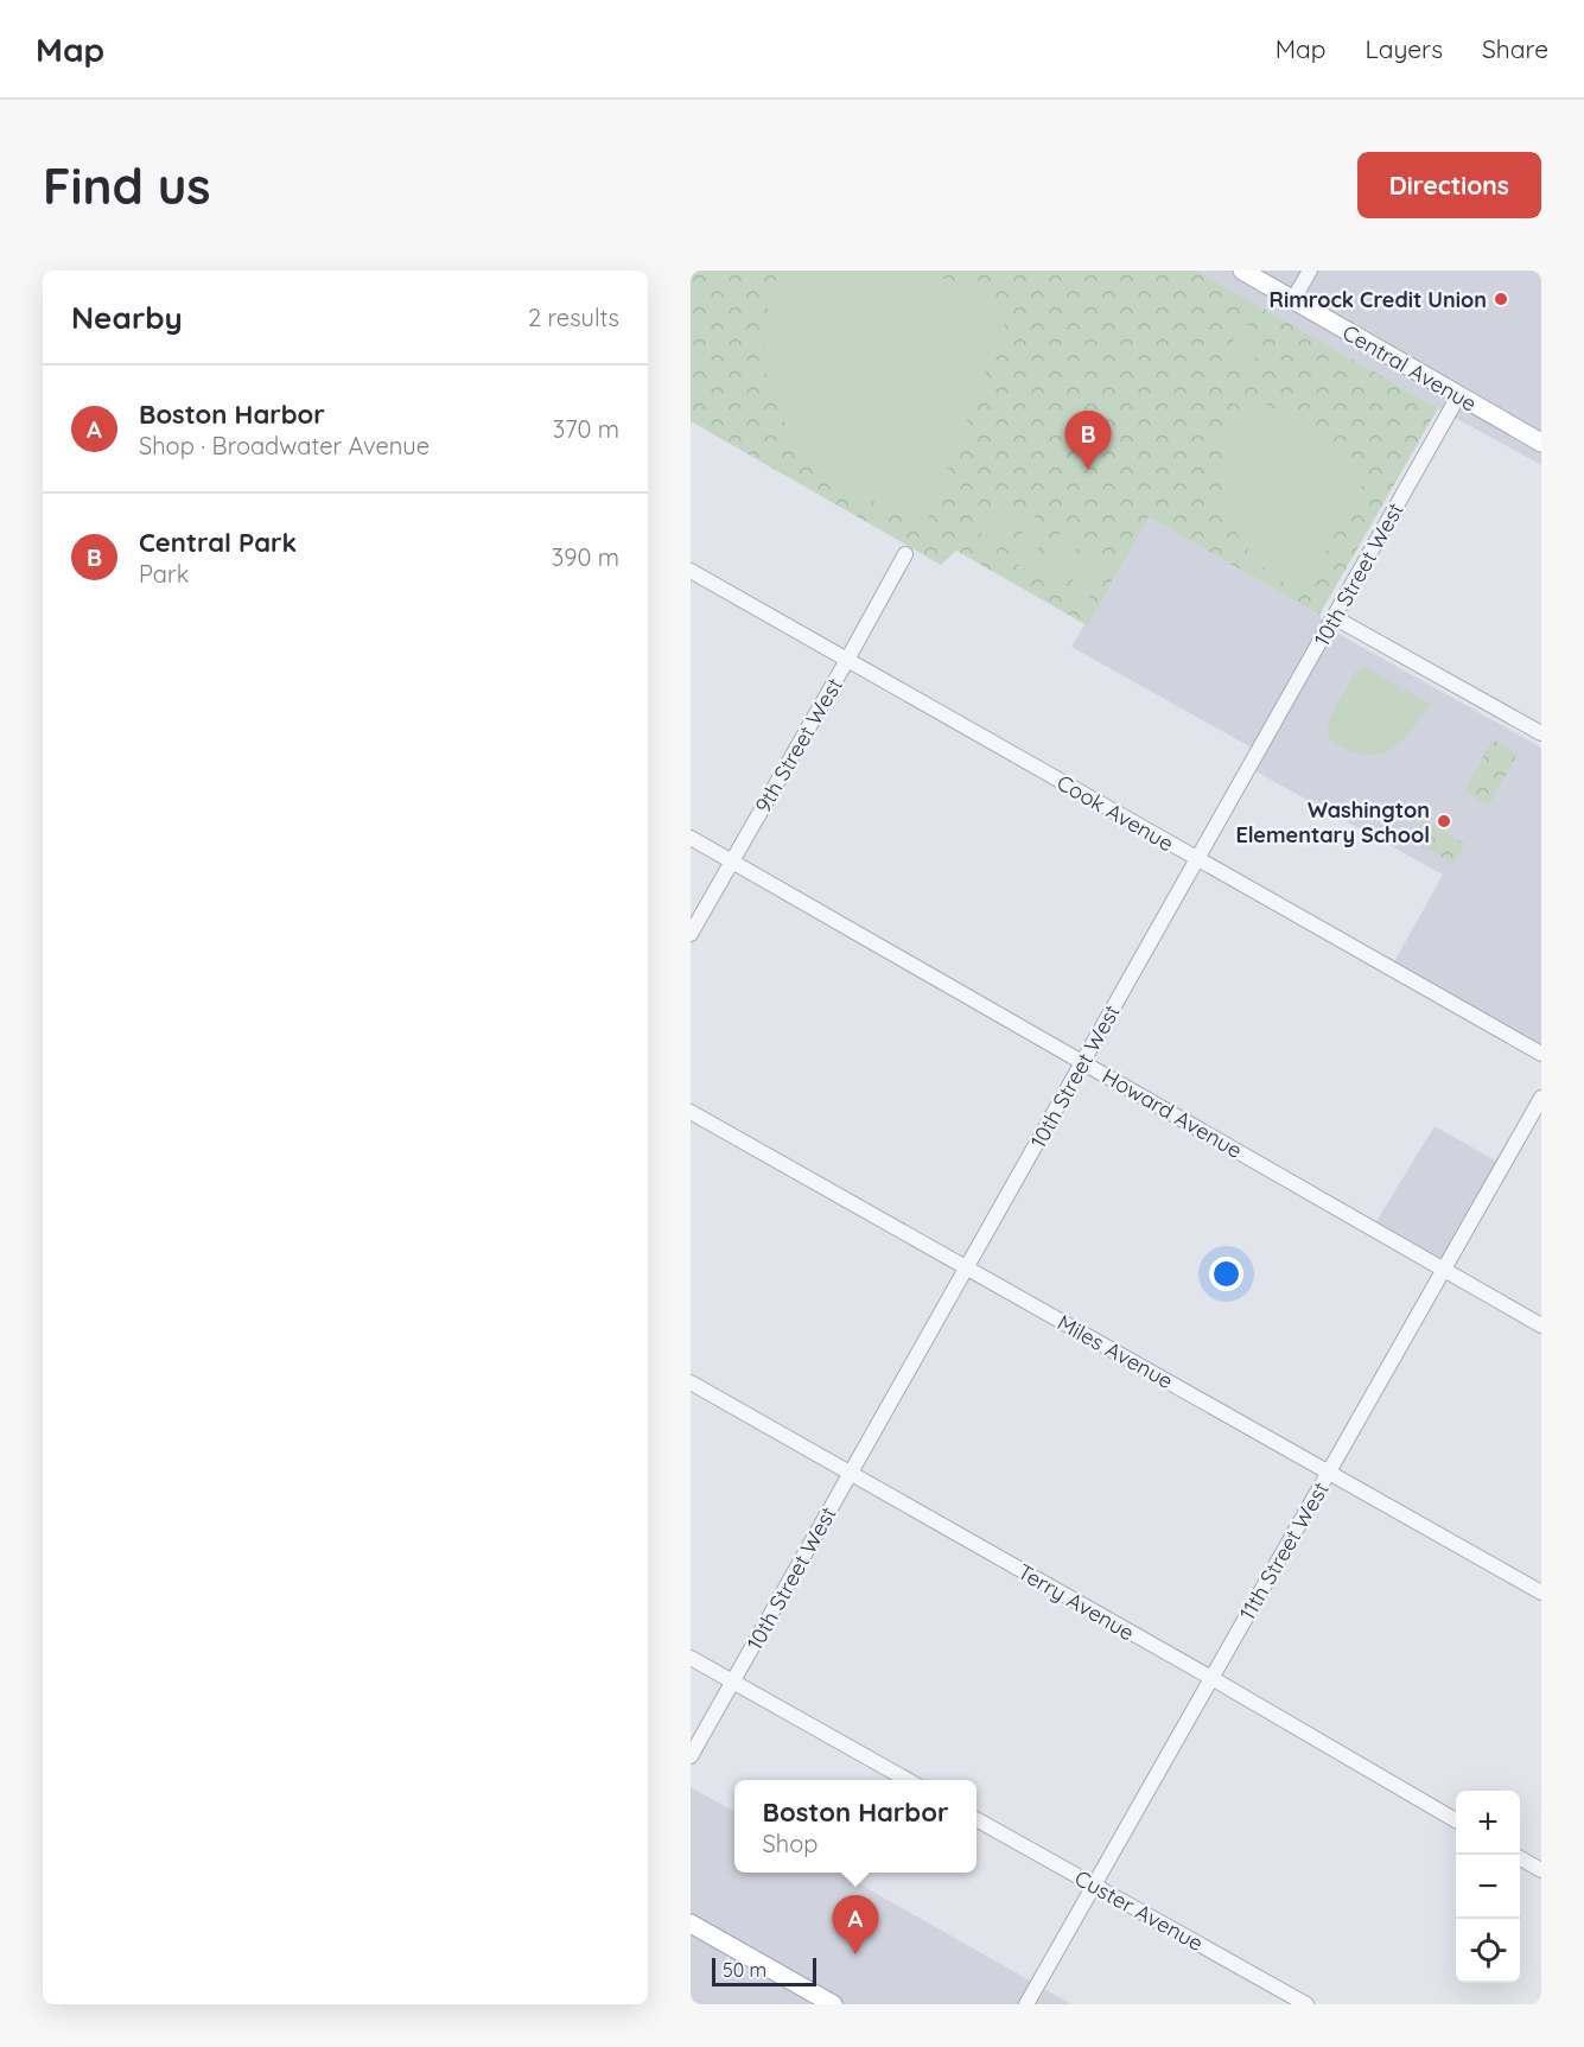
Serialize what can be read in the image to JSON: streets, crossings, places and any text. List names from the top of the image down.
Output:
{
  "streets": {
    "main road": ["Central Avenue"],
    "street": [
      "10th Street West",
      "9th Street West",
      "Cook Avenue",
      "Howard Avenue",
      "Miles Avenue",
      "11th Street West",
      "Terry Avenue",
      "Custer Avenue"
    ]
  },
  "crossings": [
    ["Central Avenue", "10th Street West"],
    ["10th Street West", "Cook Avenue"],
    ["10th Street West", "Howard Avenue"],
    ["10th Street West", "Miles Avenue"],
    ["10th Street West", "Terry Avenue"],
    ["9th Street West", "Cook Avenue"],
    ["9th Street West", "Howard Avenue"],
    ["Howard Avenue", "11th Street West"],
    ["Miles Avenue", "11th Street West"],
    ["11th Street West", "Terry Avenue"],
    ["11th Street West", "Custer Avenue"]
  ],
  "places": ["Rimrock Credit Union", "Washington Elementary School"],
  "scale_bar": "50 m",
  "page": {
    "header": "Map",
    "nav": ["Map", "Layers", "Share"],
    "buttons": "Directions",
    "title": "Find us",
    "heading": ["Nearby", "2 results"],
    "list": [
      {
        "mark": "A",
        "name": "Boston Harbor",
        "note": "Shop · Broadwater Avenue",
        "value": "370 m"
      },
      {
        "mark": "B",
        "name": "Central Park",
        "note": "Park",
        "value": "390 m"
      }
    ],
    "pins": ["B", "A"],
    "popup": ["Boston Harbor", "Shop"],
    "map_buttons": ["+", "−"],
    "scale": "50 m"
  }
}
